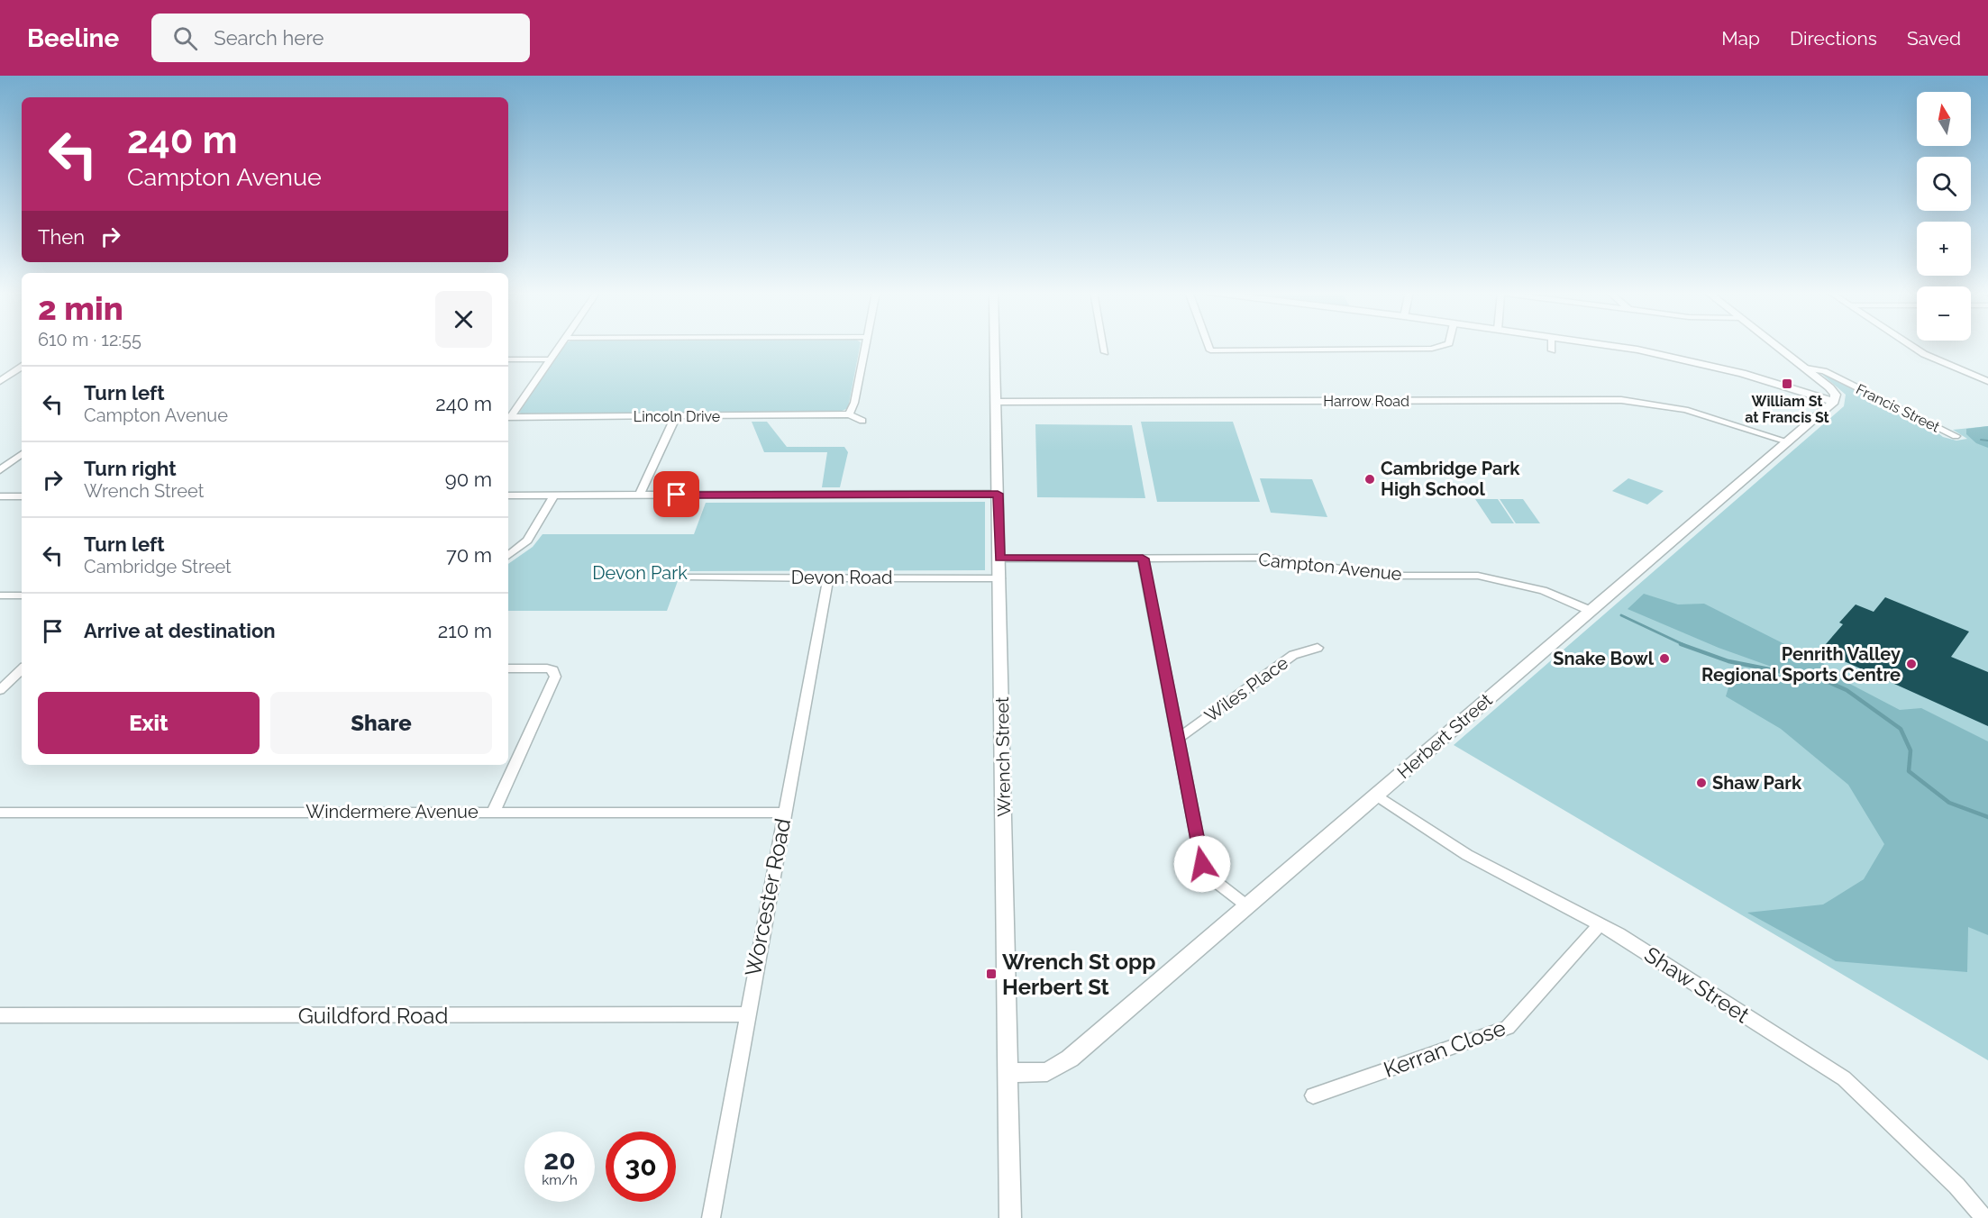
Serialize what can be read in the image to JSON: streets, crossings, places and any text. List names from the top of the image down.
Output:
{
  "streets": {
    "street": [
      "Harrow Road",
      "Francis Street",
      "Lincoln Drive",
      "Campton Avenue",
      "Devon Road",
      "Wiles Place",
      "Herbert Street",
      "Wrench Street",
      "Windermere Avenue",
      "Worcester Road",
      "Shaw Street",
      "Guildford Road",
      "Kerran Close"
    ]
  },
  "crossings": [
    ["Harrow Road", "Herbert Street"],
    ["Harrow Road", "Wrench Street"],
    ["Campton Avenue", "Herbert Street"],
    ["Campton Avenue", "Wrench Street"],
    ["Devon Road", "Wrench Street"],
    ["Devon Road", "Worcester Road"],
    ["Herbert Street", "Wrench Street"],
    ["Herbert Street", "Shaw Street"],
    ["Windermere Avenue", "Worcester Road"],
    ["Worcester Road", "Guildford Road"],
    ["Shaw Street", "Kerran Close"]
  ],
  "parks": ["Devon Park"],
  "places": {
    "transit": ["William St at Francis St", "Wrench St opp Herbert St"],
    "other": [
      "Cambridge Park High School",
      "Snake Bowl",
      "Penrith Valley Regional Sports Centre",
      "Shaw Park"
    ]
  },
  "north": "top",
  "page": {
    "header": "Beeline",
    "search": "Search here",
    "nav": ["Map", "Directions", "Saved"],
    "map_buttons": ["+", "−"],
    "turn": ["240 m", "Campton Avenue"],
    "then": "Then",
    "heading": ["2 min", "610 m · 12:55"],
    "list": [
      {
        "name": "Turn left",
        "note": "Campton Avenue",
        "value": "240 m"
      },
      {
        "name": "Turn right",
        "note": "Wrench Street",
        "value": "90 m"
      },
      {
        "name": "Turn left",
        "note": "Cambridge Street",
        "value": "70 m"
      },
      {
        "name": "Arrive at destination",
        "value": "210 m"
      }
    ],
    "buttons": ["Exit", "Share"],
    "speed": "20 km/h",
    "limit": "30"
  }
}
